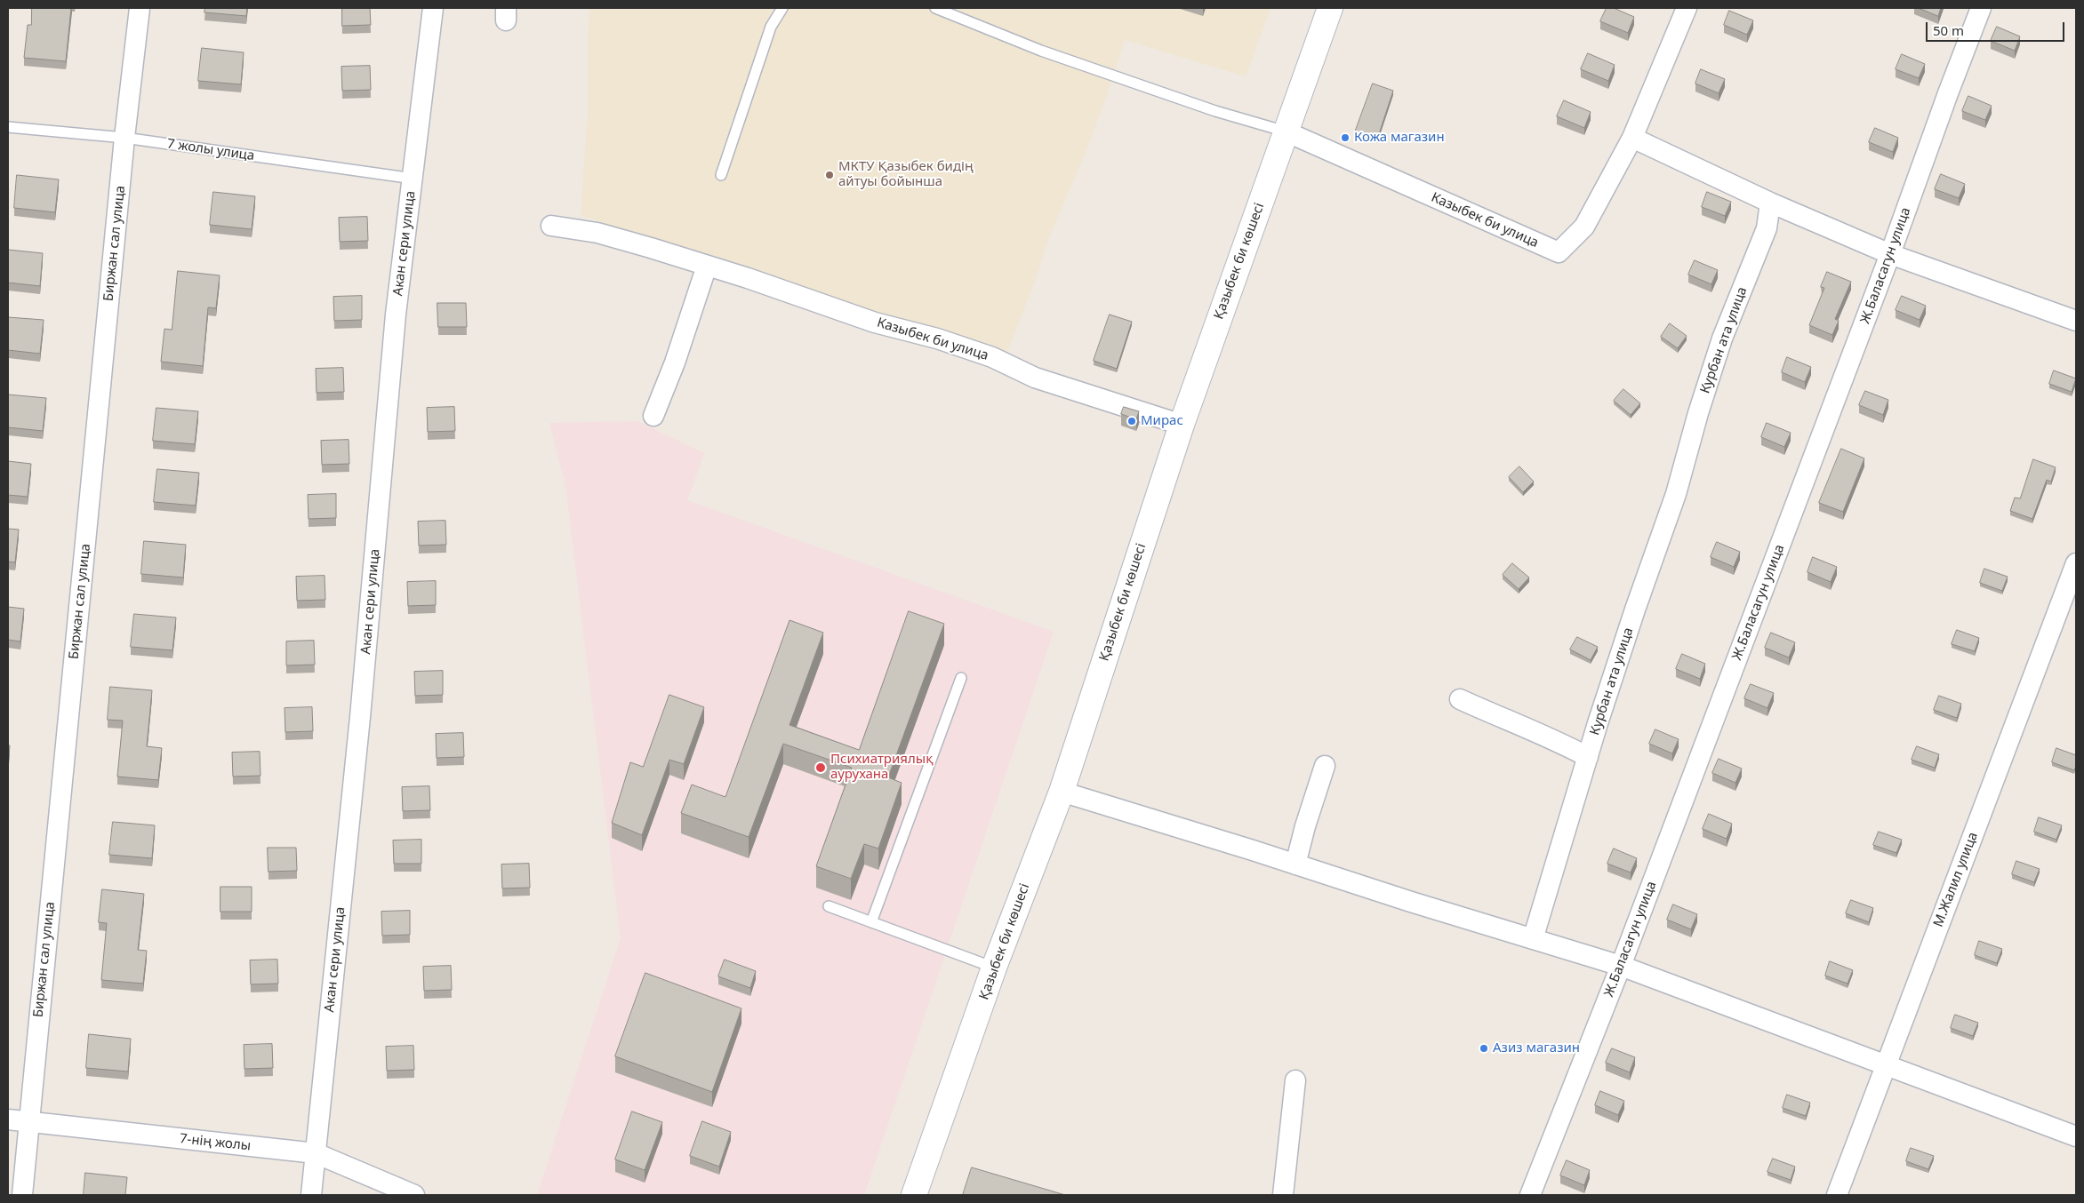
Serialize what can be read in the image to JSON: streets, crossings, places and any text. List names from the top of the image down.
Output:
{
  "streets": {
    "main road": ["Қазыбек би көшесі"],
    "street": [
      "Казыбек би улица",
      "Биржан сал улица",
      "Акан сери улица",
      "Ж.Баласагун улица",
      "Курбан ата улица",
      "М.Жалил улица",
      "7-нің жолы"
    ],
    "lane": ["7 жолы улица"]
  },
  "crossings": [
    ["7 жолы улица", "Биржан сал улица"],
    ["7 жолы улица", "Акан сери улица"],
    ["Казыбек би улица", "Қазыбек би көшесі"],
    ["Биржан сал улица", "7-нің жолы"],
    ["Акан сери улица", "7-нің жолы"]
  ],
  "places": [
    "Кожа магазин",
    "МКТУ Қазыбек бидің айтуы бойынша",
    "Мирас",
    "Психиатриялық аурухана",
    "Азиз магазин"
  ],
  "scale_bar": "50 m"
}
